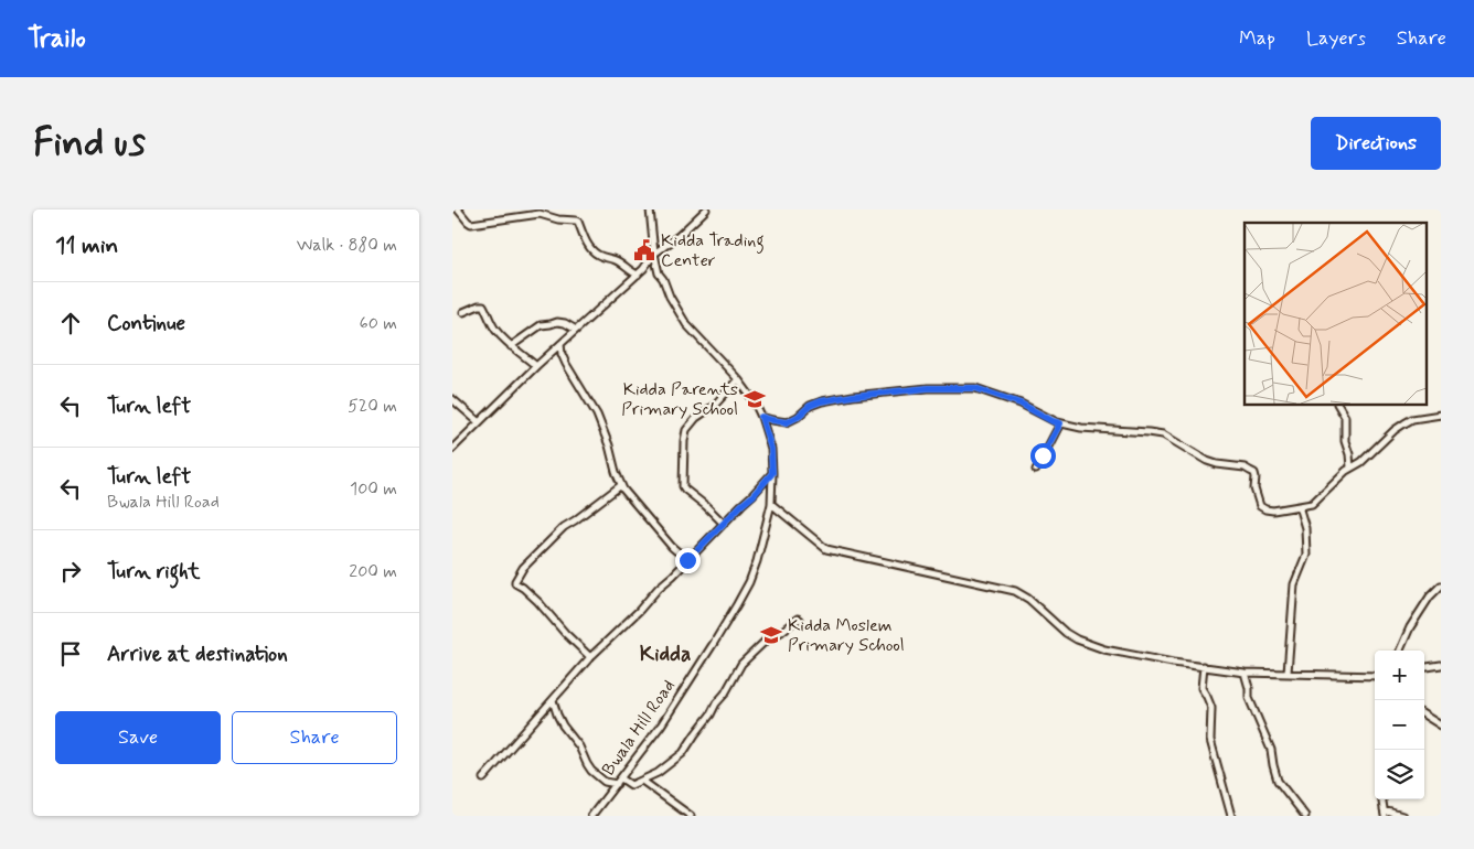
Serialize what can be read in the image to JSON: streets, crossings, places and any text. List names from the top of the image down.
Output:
{
  "streets": {
    "street": ["Bwala Hill Road"]
  },
  "districts": ["Kidda"],
  "places": {
    "public building": ["Kidda Trading Center"],
    "school or university": ["Kidda Parents Primary School", "Kidda Moslem Primary School"]
  },
  "page": {
    "header": "Trailo",
    "nav": ["Map", "Layers", "Share"],
    "buttons": [
      "Directions",
      ["Save", "Share"]
    ],
    "title": "Find us",
    "heading": ["11 min", "Walk · 880 m"],
    "list": [
      ["Continue", "60 m"],
      ["Turn left", "520 m"],
      ["Turn left", "Bwala Hill Road", "100 m"],
      ["Turn right", "200 m"],
      "Arrive at destination"
    ],
    "map_buttons": ["+", "−"]
  }
}
